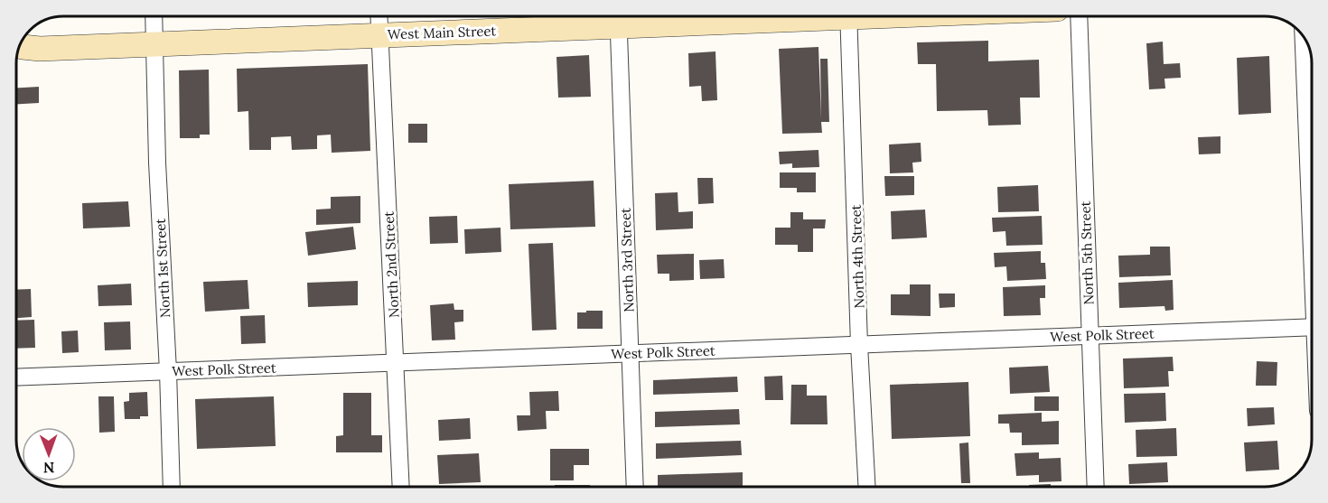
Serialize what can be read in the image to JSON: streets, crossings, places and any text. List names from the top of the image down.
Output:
{
  "streets": {
    "main road": ["West Main Street"],
    "street": [
      "North 5th Street",
      "North 4th Street",
      "North 3rd Street",
      "North 2nd Street",
      "North 1st Street",
      "West Polk Street"
    ]
  },
  "crossings": [
    ["West Main Street", "North 3rd Street"],
    ["West Main Street", "North 2nd Street"],
    ["West Main Street", "North 1st Street"],
    ["North 5th Street", "West Polk Street"],
    ["North 4th Street", "West Polk Street"],
    ["North 3rd Street", "West Polk Street"],
    ["North 2nd Street", "West Polk Street"],
    ["North 1st Street", "West Polk Street"]
  ],
  "north": "bottom"
}
